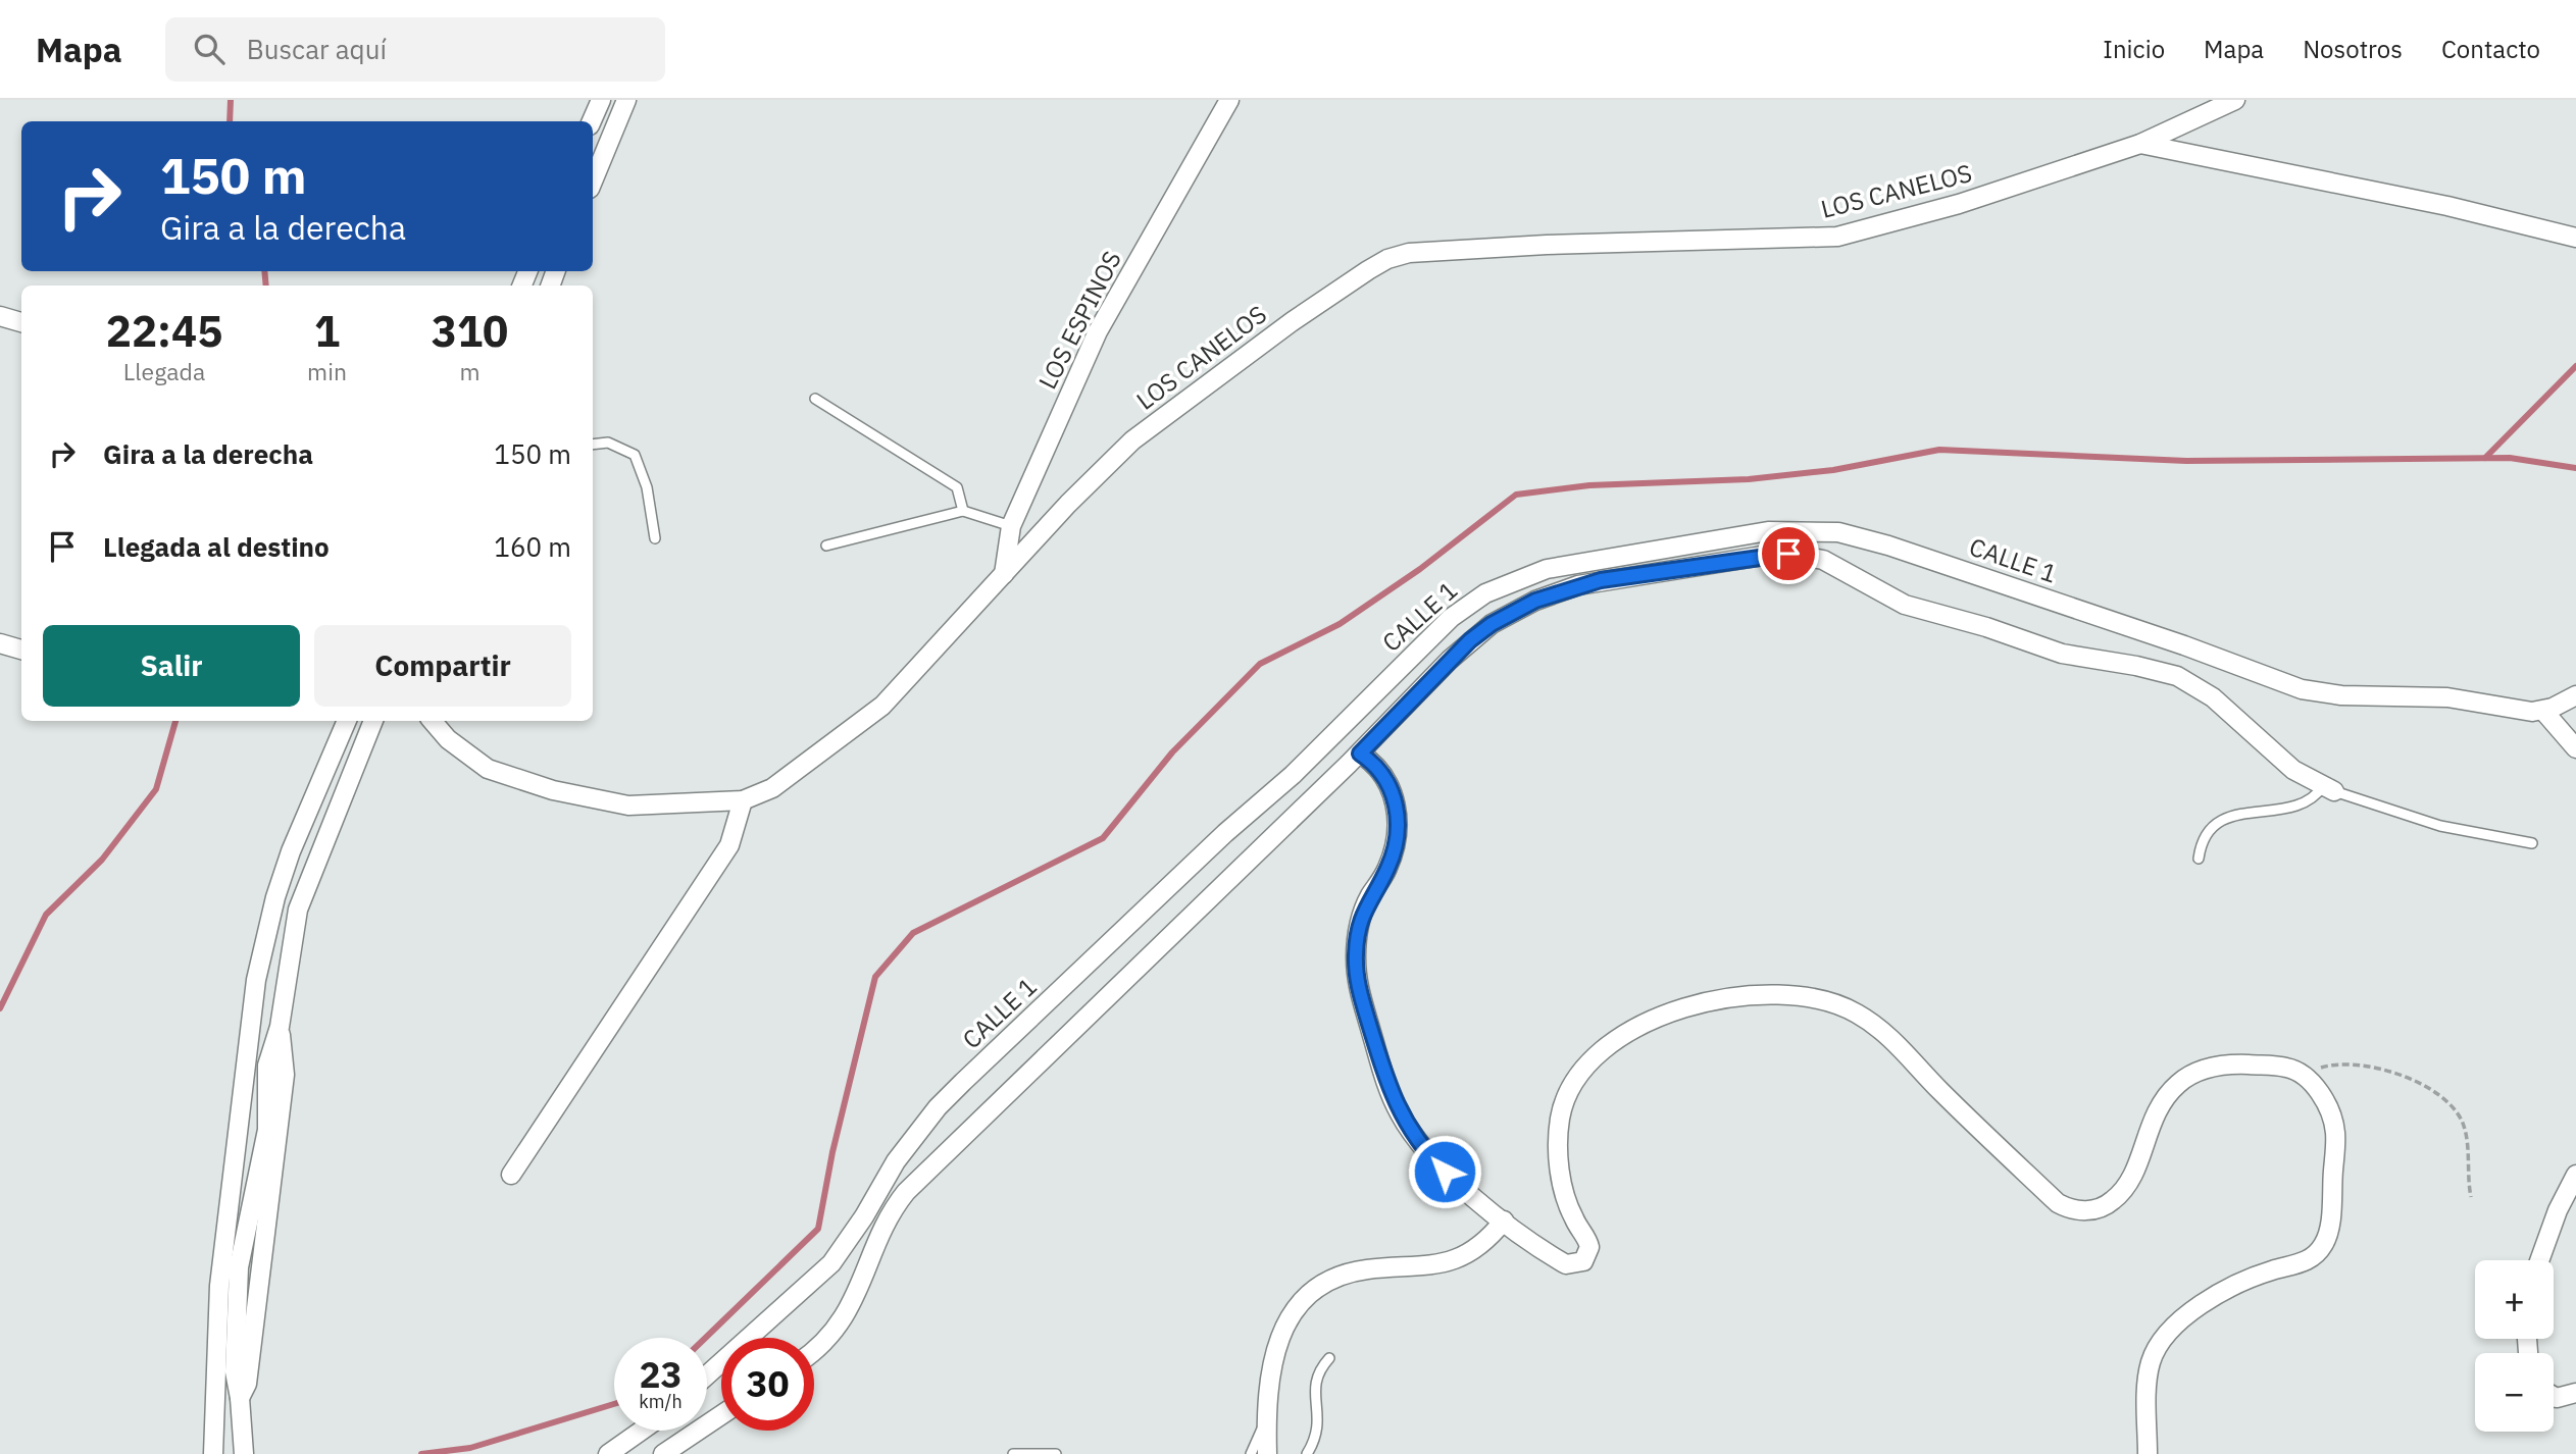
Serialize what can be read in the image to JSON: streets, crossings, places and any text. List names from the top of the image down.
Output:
{
  "streets": {
    "street": ["LOS CANELOS", "LOS ESPINOS", "CALLE 1"]
  },
  "crossings": [
    ["LOS CANELOS", "LOS ESPINOS"]
  ],
  "page": {
    "header": "Mapa",
    "search": "Buscar aquí",
    "nav": [
      "Inicio",
      "Mapa",
      "Nosotros",
      "Contacto"
    ],
    "turn": ["150 m", "Gira a la derecha"],
    "eta": [
      "22:45",
      "Llegada",
      "1",
      "min",
      "310",
      "m"
    ],
    "list": [
      {
        "name": "Gira a la derecha",
        "value": "150 m"
      },
      {
        "name": "Llegada al destino",
        "value": "160 m"
      }
    ],
    "buttons": ["Salir", "Compartir"],
    "map_buttons": ["+", "−"],
    "speed": "23 km/h",
    "limit": "30"
  }
}
